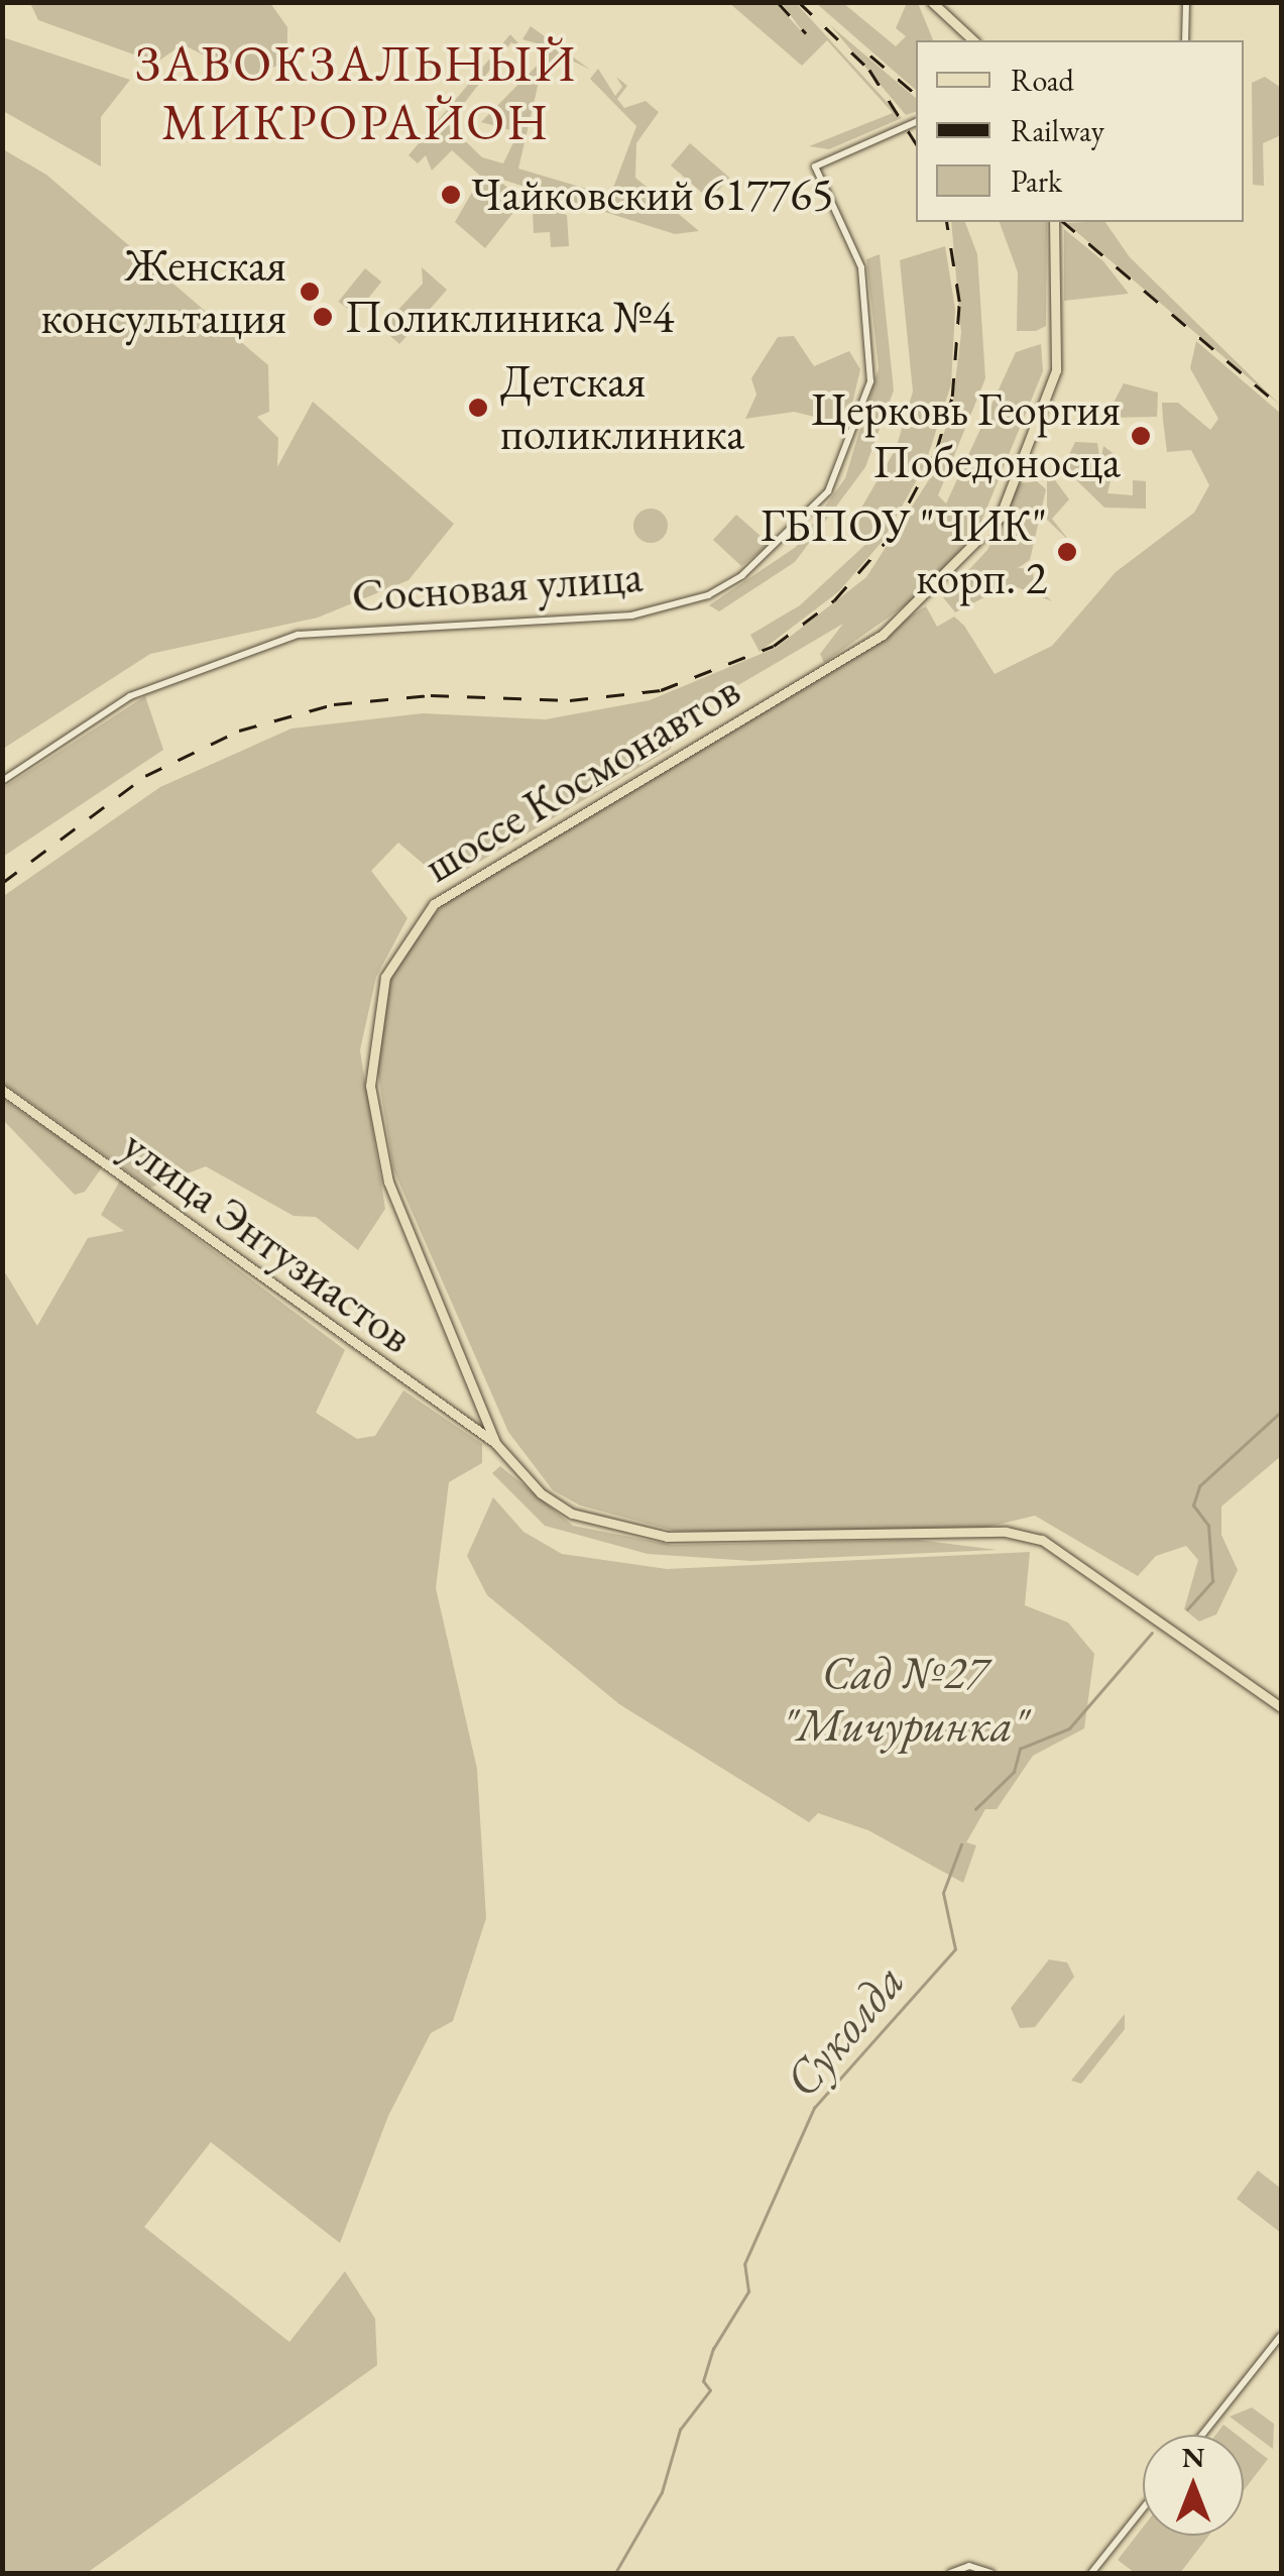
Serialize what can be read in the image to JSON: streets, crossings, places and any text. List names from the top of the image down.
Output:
{
  "streets": {
    "main road": ["шоссе Космонавтов", "улица Энтузиастов"],
    "street": ["Сосновая улица"]
  },
  "crossings": [
    ["шоссе Космонавтов", "улица Энтузиастов"]
  ],
  "districts": ["ЗАВОКЗАЛЬНЫЙ МИКРОРАЙОН"],
  "water": ["Суколда"],
  "parks": ["Сад №27 \"Мичуринка\""],
  "places": [
    "Чайковский 617765",
    "Женская консультация",
    "Поликлиника №4",
    "Детская поликлиника",
    "Церковь Георгия Победоносца",
    "ГБПОУ \"ЧИК\" корп. 2"
  ],
  "legend": ["Road", "Railway", "Park"],
  "north": "top"
}
